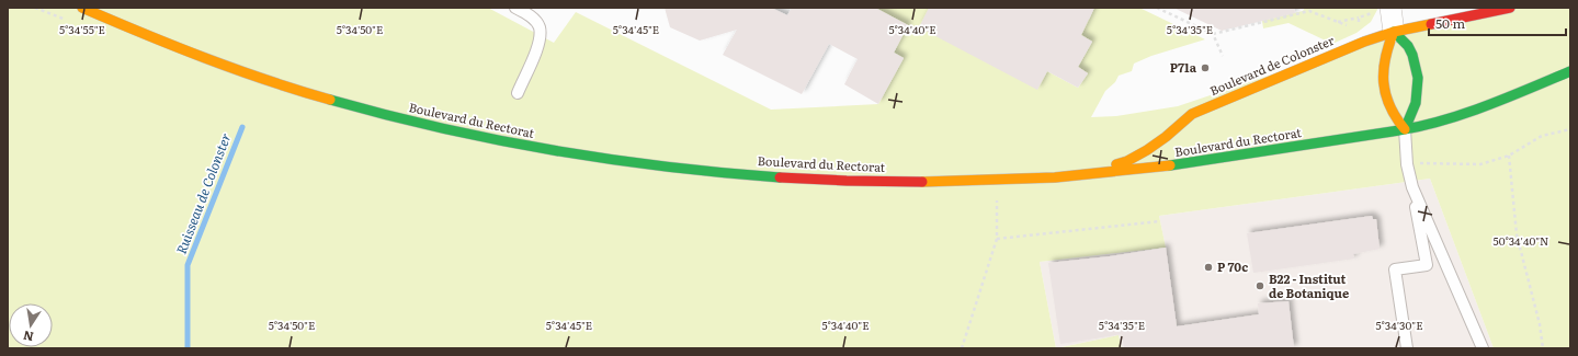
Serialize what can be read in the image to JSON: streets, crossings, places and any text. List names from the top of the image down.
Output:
{
  "streets": {
    "main road": ["Boulevard de Colonster", "Boulevard du Rectorat"]
  },
  "crossings": [
    ["Boulevard de Colonster", "Boulevard du Rectorat"]
  ],
  "water": ["Ruisseau de Colonster"],
  "places": ["P71a", "P 70c", "B22 - Institut de Botanique"],
  "scale_bar": "50 m",
  "north": "bottom",
  "coordinates": [
    "5°34'55\"E",
    "5°34'50\"E",
    "5°34'45\"E",
    "5°34'40\"E",
    "5°34'35\"E",
    "50°34'40\"N",
    "5°34'30\"E"
  ]
}
